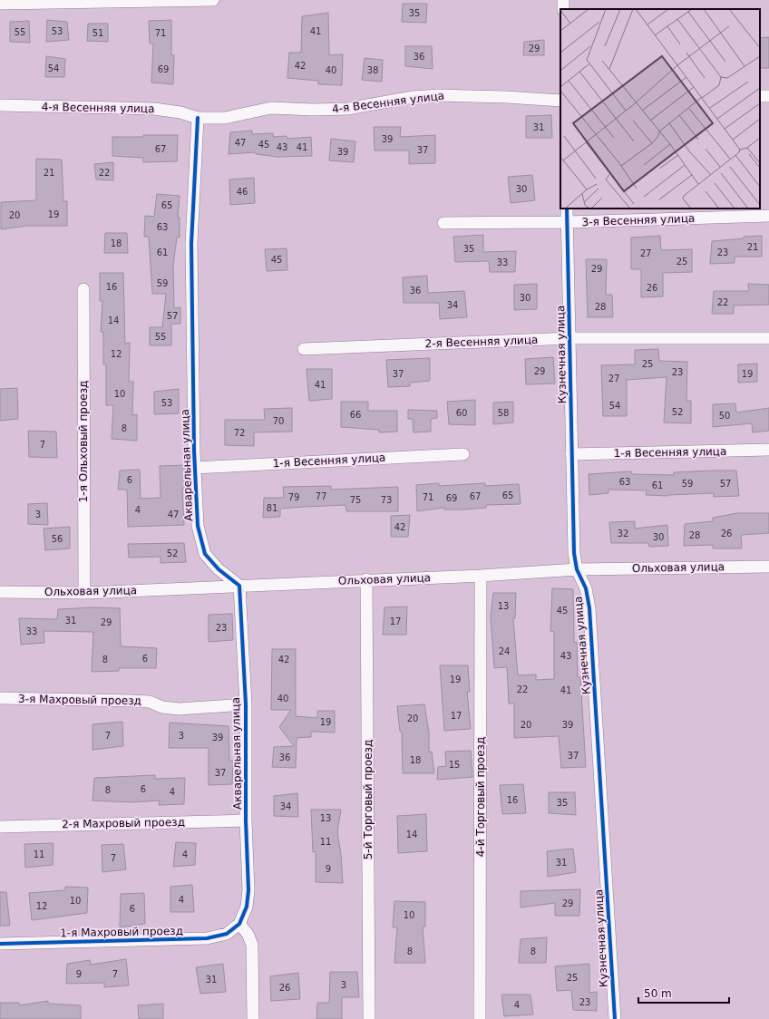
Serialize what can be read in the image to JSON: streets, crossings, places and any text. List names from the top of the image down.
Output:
{
  "streets": {
    "street": [
      "4-я Весенняя улица",
      "3-я Весенняя улица",
      "2-я Весенняя улица",
      "Кузнечная улица",
      "1-я Ольховый проезд",
      "1-я Весенняя улица",
      "Акварельная улица",
      "Ольховая улица",
      "3-я Махровый проезд",
      "4-й Торговый проезд",
      "5-й Торговый проезд",
      "2-я Махровый проезд",
      "1-я Махровый проезд"
    ]
  },
  "crossings": [
    ["4-я Весенняя улица", "Акварельная улица"],
    ["3-я Весенняя улица", "Кузнечная улица"],
    ["2-я Весенняя улица", "Кузнечная улица"],
    ["Кузнечная улица", "1-я Весенняя улица"],
    ["Кузнечная улица", "Ольховая улица"],
    ["1-я Ольховый проезд", "Ольховая улица"],
    ["1-я Весенняя улица", "Акварельная улица"],
    ["Акварельная улица", "Ольховая улица"],
    ["Акварельная улица", "3-я Махровый проезд"],
    ["Акварельная улица", "2-я Махровый проезд"],
    ["Акварельная улица", "1-я Махровый проезд"],
    ["Ольховая улица", "4-й Торговый проезд"],
    ["Ольховая улица", "5-й Торговый проезд"]
  ],
  "house_numbers": [
    "35",
    "53",
    "41",
    "55",
    "51",
    "71",
    "29",
    "36",
    "42",
    "54",
    "69",
    "40",
    "38",
    "31",
    "39",
    "47",
    "45",
    "43",
    "41",
    "67",
    "37",
    "39",
    "21",
    "22",
    "30",
    "46",
    "65",
    "19",
    "20",
    "63",
    "18",
    "21",
    "35",
    "61",
    "23",
    "27",
    "45",
    "25",
    "33",
    "29",
    "59",
    "16",
    "26",
    "36",
    "30",
    "22",
    "34",
    "28",
    "57",
    "14",
    "55",
    "12",
    "25",
    "29",
    "23",
    "37",
    "19",
    "27",
    "41",
    "10",
    "53",
    "54",
    "52",
    "60",
    "58",
    "66",
    "50",
    "70",
    "8",
    "72",
    "7",
    "6",
    "63",
    "59",
    "57",
    "61",
    "65",
    "77",
    "67",
    "79",
    "71",
    "69",
    "75",
    "73",
    "81",
    "4",
    "3",
    "47",
    "42",
    "32",
    "26",
    "28",
    "30",
    "56",
    "52",
    "13",
    "45",
    "31",
    "17",
    "29",
    "23",
    "33",
    "24",
    "43",
    "6",
    "8",
    "42",
    "19",
    "22",
    "41",
    "40",
    "17",
    "20",
    "19",
    "20",
    "39",
    "7",
    "3",
    "39",
    "37",
    "36",
    "18",
    "15",
    "37",
    "6",
    "8",
    "4",
    "16",
    "35",
    "34",
    "13",
    "14",
    "11",
    "11",
    "4",
    "7",
    "31",
    "9",
    "4",
    "10",
    "29",
    "12",
    "6",
    "10",
    "8",
    "8",
    "9",
    "7",
    "25",
    "31",
    "3",
    "26",
    "23",
    "4"
  ],
  "scale_bar": "50 m"
}
